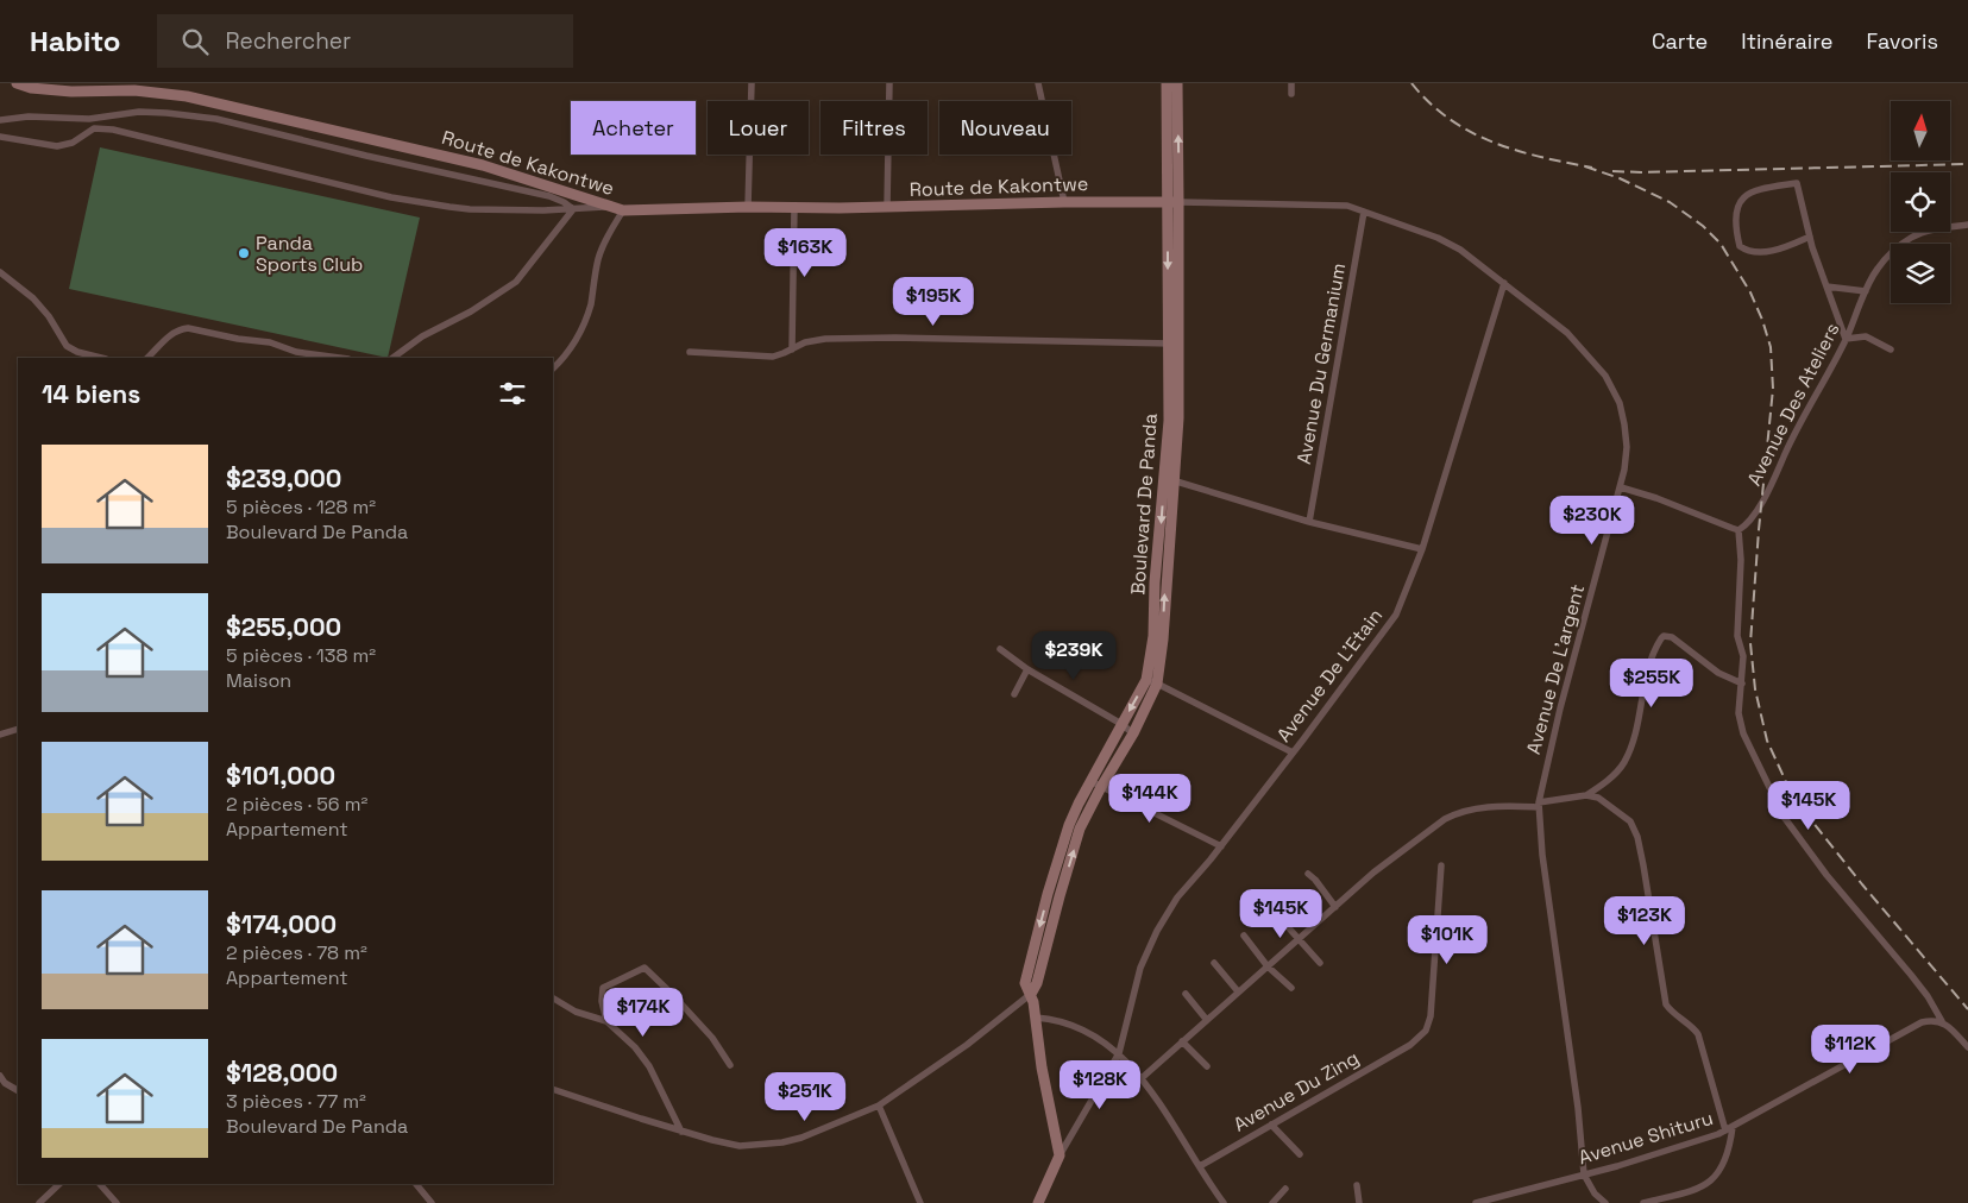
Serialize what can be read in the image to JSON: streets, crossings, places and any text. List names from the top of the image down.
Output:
{
  "streets": {
    "street": [
      "Route de Kakontwe",
      "Avenue Du Germanium",
      "Avenue Des Ateliers",
      "Boulevard De Panda",
      "Avenue De L'argent",
      "Avenue De L'Etain",
      "Avenue Du Zing",
      "Avenue Shituru"
    ]
  },
  "crossings": [
    ["Route de Kakontwe", "Boulevard De Panda"],
    ["Route de Kakontwe", "Avenue De L'argent"],
    ["Avenue Du Germanium", "Avenue De L'argent"],
    ["Boulevard De Panda", "Avenue De L'argent"],
    ["Boulevard De Panda", "Avenue De L'Etain"],
    ["Avenue De L'argent", "Avenue De L'Etain"],
    ["Avenue De L'argent", "Avenue Shituru"]
  ],
  "places": ["Panda Sports Club"],
  "north": "top",
  "page": {
    "header": "Habito",
    "search": "Rechercher",
    "nav": ["Carte", "Itinéraire", "Favoris"],
    "chip": [
      "Acheter",
      "Louer",
      "Filtres",
      "Nouveau"
    ],
    "price": [
      "$163K",
      "$195K",
      "$230K",
      "$239K",
      "$255K",
      "$144K",
      "$145K",
      "$145K",
      "$123K",
      "$101K",
      "$174K",
      "$112K",
      "$128K",
      "$251K"
    ],
    "heading": "14 biens",
    "list": [
      {
        "name": "$239,000",
        "note": "5 pièces · 128 m² · Boulevard De Panda"
      },
      {
        "name": "$255,000",
        "note": "5 pièces · 138 m² · Maison"
      },
      {
        "name": "$101,000",
        "note": "2 pièces · 56 m² · Appartement"
      },
      {
        "name": "$174,000",
        "note": "2 pièces · 78 m² · Appartement"
      },
      {
        "name": "$128,000",
        "note": "3 pièces · 77 m² · Boulevard De Panda"
      }
    ]
  }
}
